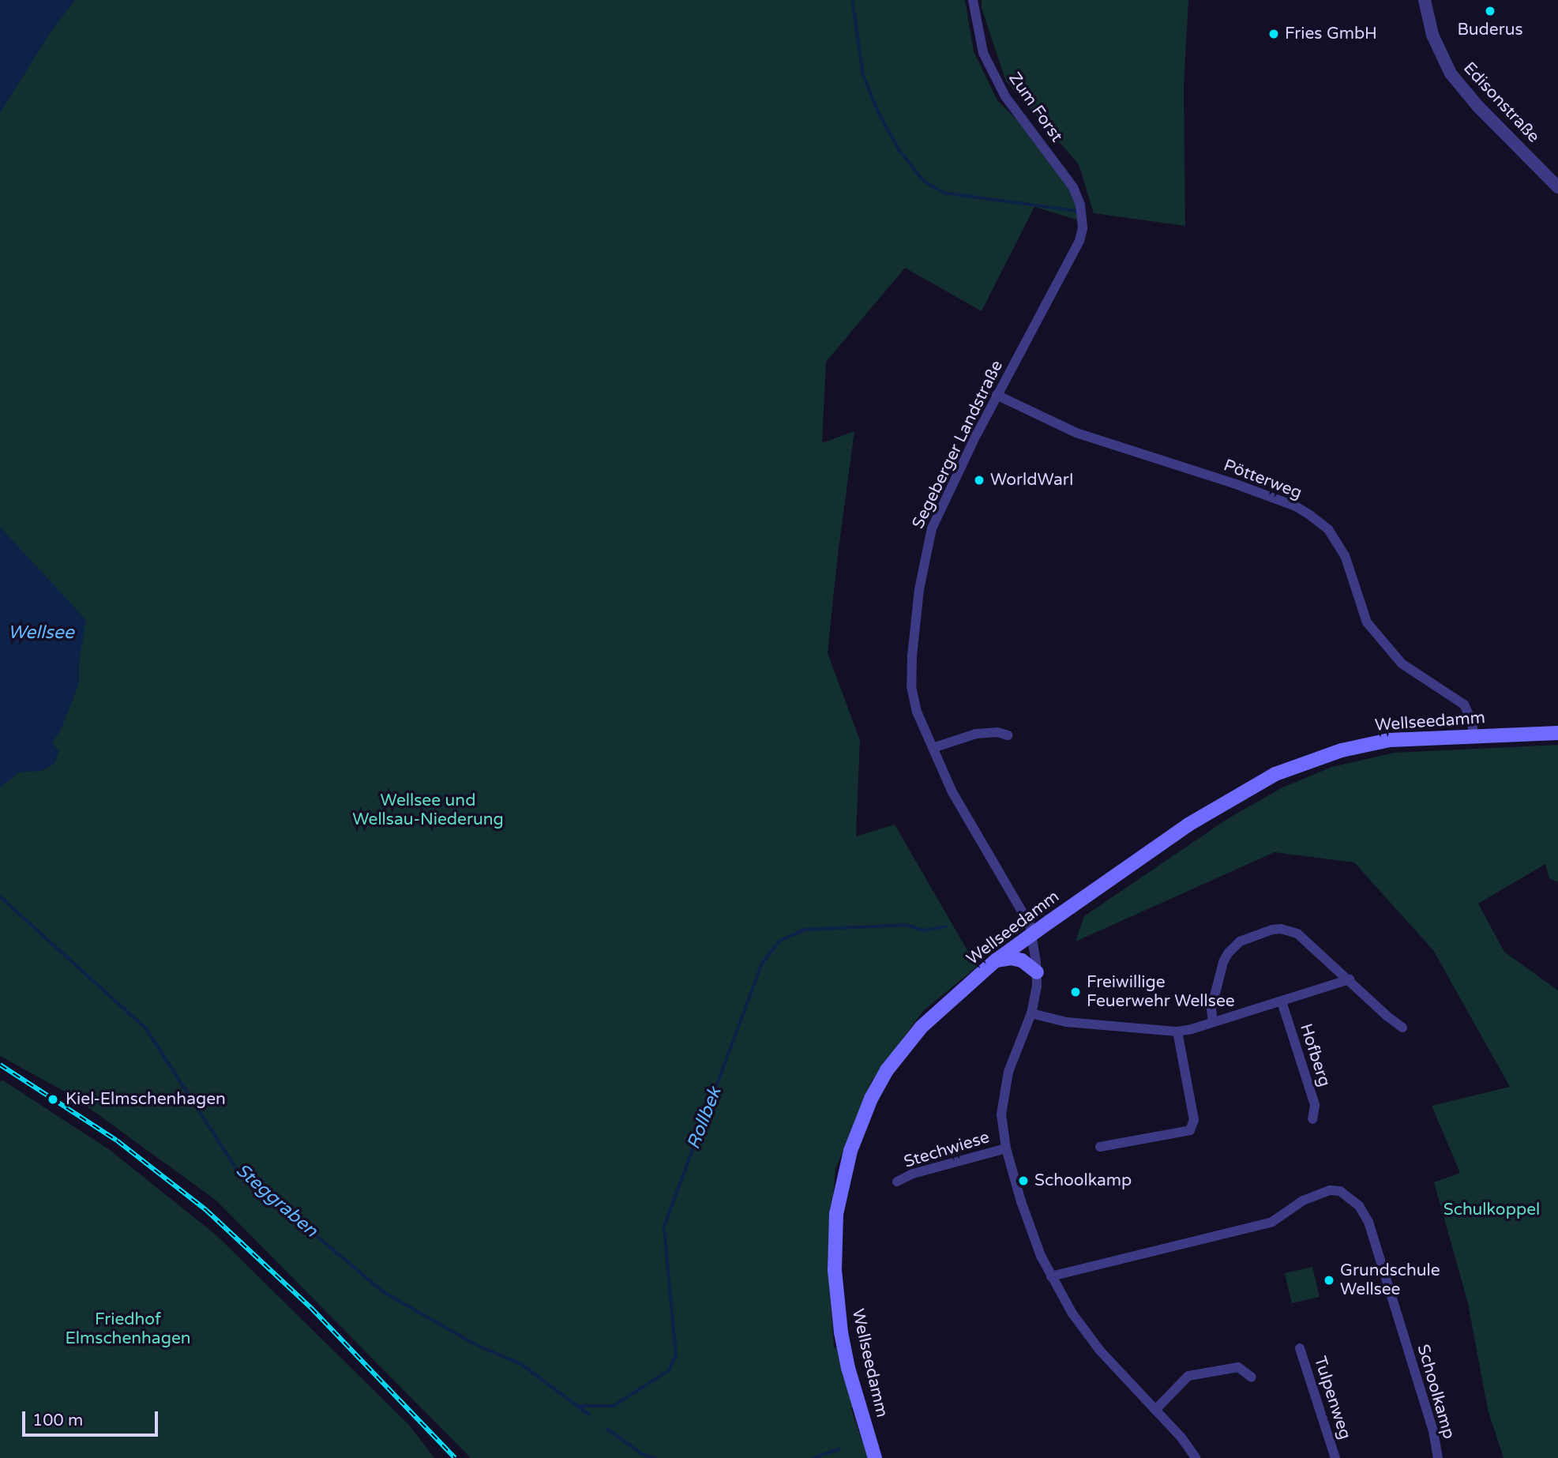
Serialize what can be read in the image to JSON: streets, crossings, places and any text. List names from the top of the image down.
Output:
{
  "streets": {
    "main road": ["Wellseedamm"],
    "street": [
      "Edisonstraße",
      "Zum Forst",
      "Segeberger Landstraße",
      "Pötterweg",
      "Hofberg",
      "Stechwiese",
      "Schoolkamp",
      "Tulpenweg"
    ]
  },
  "crossings": [
    ["Zum Forst", "Segeberger Landstraße"],
    ["Segeberger Landstraße", "Pötterweg"],
    ["Segeberger Landstraße", "Wellseedamm"],
    ["Segeberger Landstraße", "Stechwiese"],
    ["Segeberger Landstraße", "Schoolkamp"],
    ["Pötterweg", "Wellseedamm"]
  ],
  "water": ["Wellsee", "Rollbek", "Steggraben"],
  "parks": ["Wellsee und Wellsau-Niederung", "Schulkoppel", "Friedhof Elmschenhagen"],
  "places": [
    "Buderus",
    "Fries GmbH",
    "WorldWarI",
    "Freiwillige Feuerwehr Wellsee",
    "Kiel-Elmschenhagen",
    "Schoolkamp",
    "Grundschule Wellsee"
  ],
  "scale_bar": "100 m"
}
